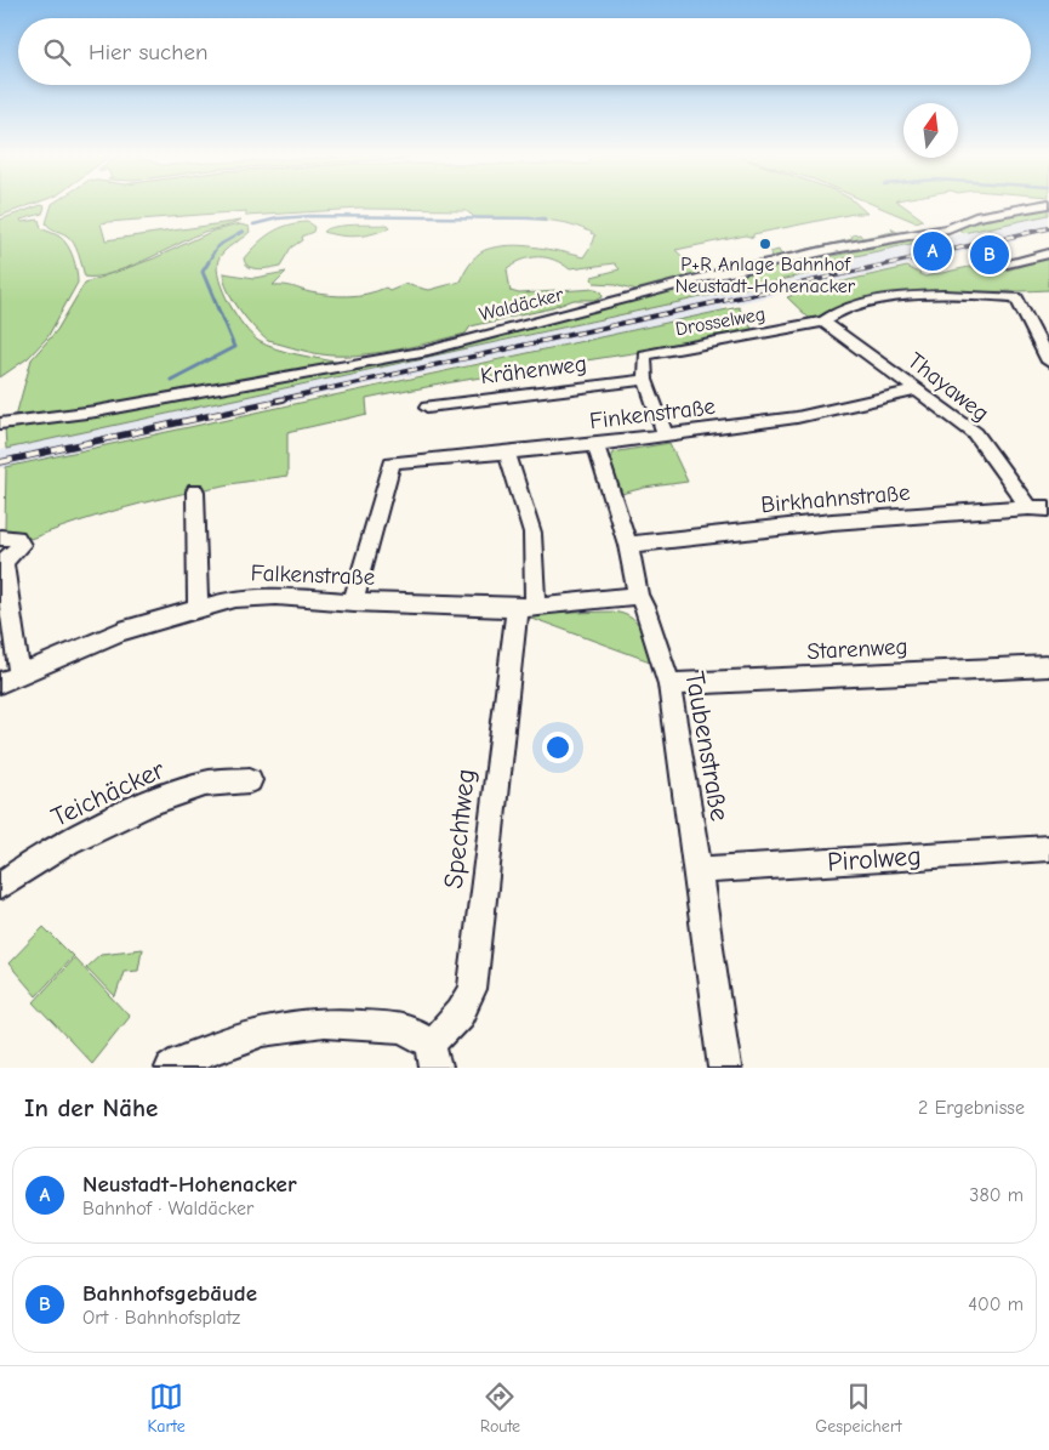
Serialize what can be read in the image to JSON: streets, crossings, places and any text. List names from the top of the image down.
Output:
{
  "streets": {
    "street": [
      "Waldäcker",
      "Drosselweg",
      "Krähenweg",
      "Thayaweg",
      "Finkenstraße",
      "Birkhahnstraße",
      "Falkenstraße",
      "Starenweg",
      "Taubenstraße",
      "Teichäcker",
      "Spechtweg",
      "Pirolweg"
    ]
  },
  "crossings": [
    ["Drosselweg", "Krähenweg"],
    ["Drosselweg", "Thayaweg"],
    ["Thayaweg", "Finkenstraße"],
    ["Thayaweg", "Birkhahnstraße"],
    ["Finkenstraße", "Falkenstraße"],
    ["Finkenstraße", "Taubenstraße"],
    ["Finkenstraße", "Spechtweg"],
    ["Birkhahnstraße", "Taubenstraße"],
    ["Falkenstraße", "Taubenstraße"],
    ["Falkenstraße", "Spechtweg"],
    ["Starenweg", "Taubenstraße"],
    ["Taubenstraße", "Pirolweg"]
  ],
  "places": ["P+R Anlage Bahnhof Neustadt-Hohenacker"],
  "north": "top",
  "page": {
    "search": "Hier suchen",
    "pins": ["A", "B"],
    "heading": ["In der Nähe", "2 Ergebnisse"],
    "list": [
      {
        "mark": "A",
        "name": "Neustadt-Hohenacker",
        "note": "Bahnhof · Waldäcker",
        "value": "380 m"
      },
      {
        "mark": "B",
        "name": "Bahnhofsgebäude",
        "note": "Ort · Bahnhofsplatz",
        "value": "400 m"
      }
    ],
    "nav": ["Karte", "Route", "Gespeichert"]
  }
}
